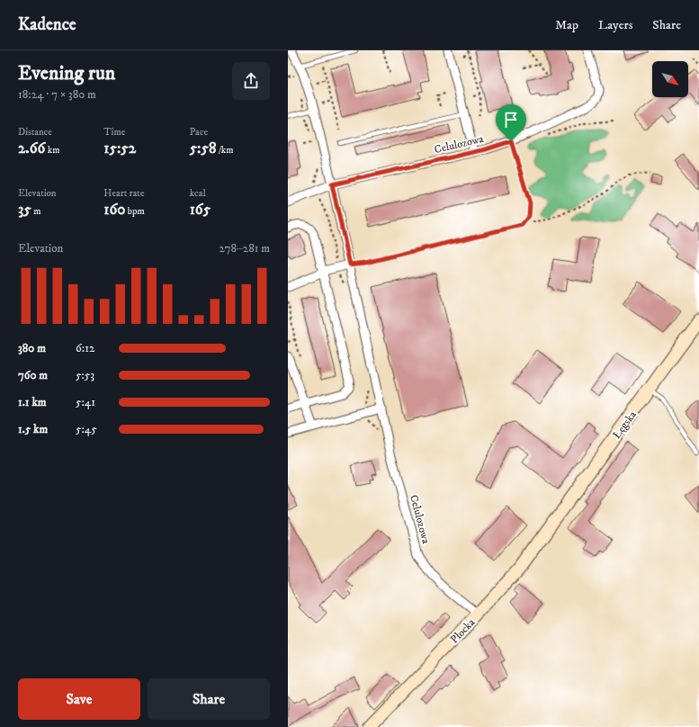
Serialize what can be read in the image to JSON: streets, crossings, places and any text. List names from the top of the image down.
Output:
{
  "streets": {
    "street": ["Celulozowa", "Łęgska", "Płocka"]
  },
  "crossings": [
    ["Celulozowa", "Płocka"],
    ["Łęgska", "Płocka"]
  ],
  "north": "bottom right",
  "page": {
    "header": "Kadence",
    "nav": ["Map", "Layers", "Share"],
    "heading": ["Evening run", "18:24 · 7 × 380 m"],
    "stats": [
      ["Distance", "2.66 km"],
      ["Time", "15:52"],
      ["Pace", "5:58 /km"],
      ["Elevation", "35 m"],
      ["Heart rate", "160 bpm"],
      ["kcal", "165"]
    ],
    "chart": ["Elevation", "278–281 m"],
    "list": [
      {
        "name": "380 m",
        "note": "6:12"
      },
      {
        "name": "760 m",
        "note": "5:53"
      },
      {
        "name": "1.1 km",
        "note": "5:41"
      },
      {
        "name": "1.5 km",
        "note": "5:45"
      }
    ],
    "buttons": ["Save", "Share"]
  }
}
